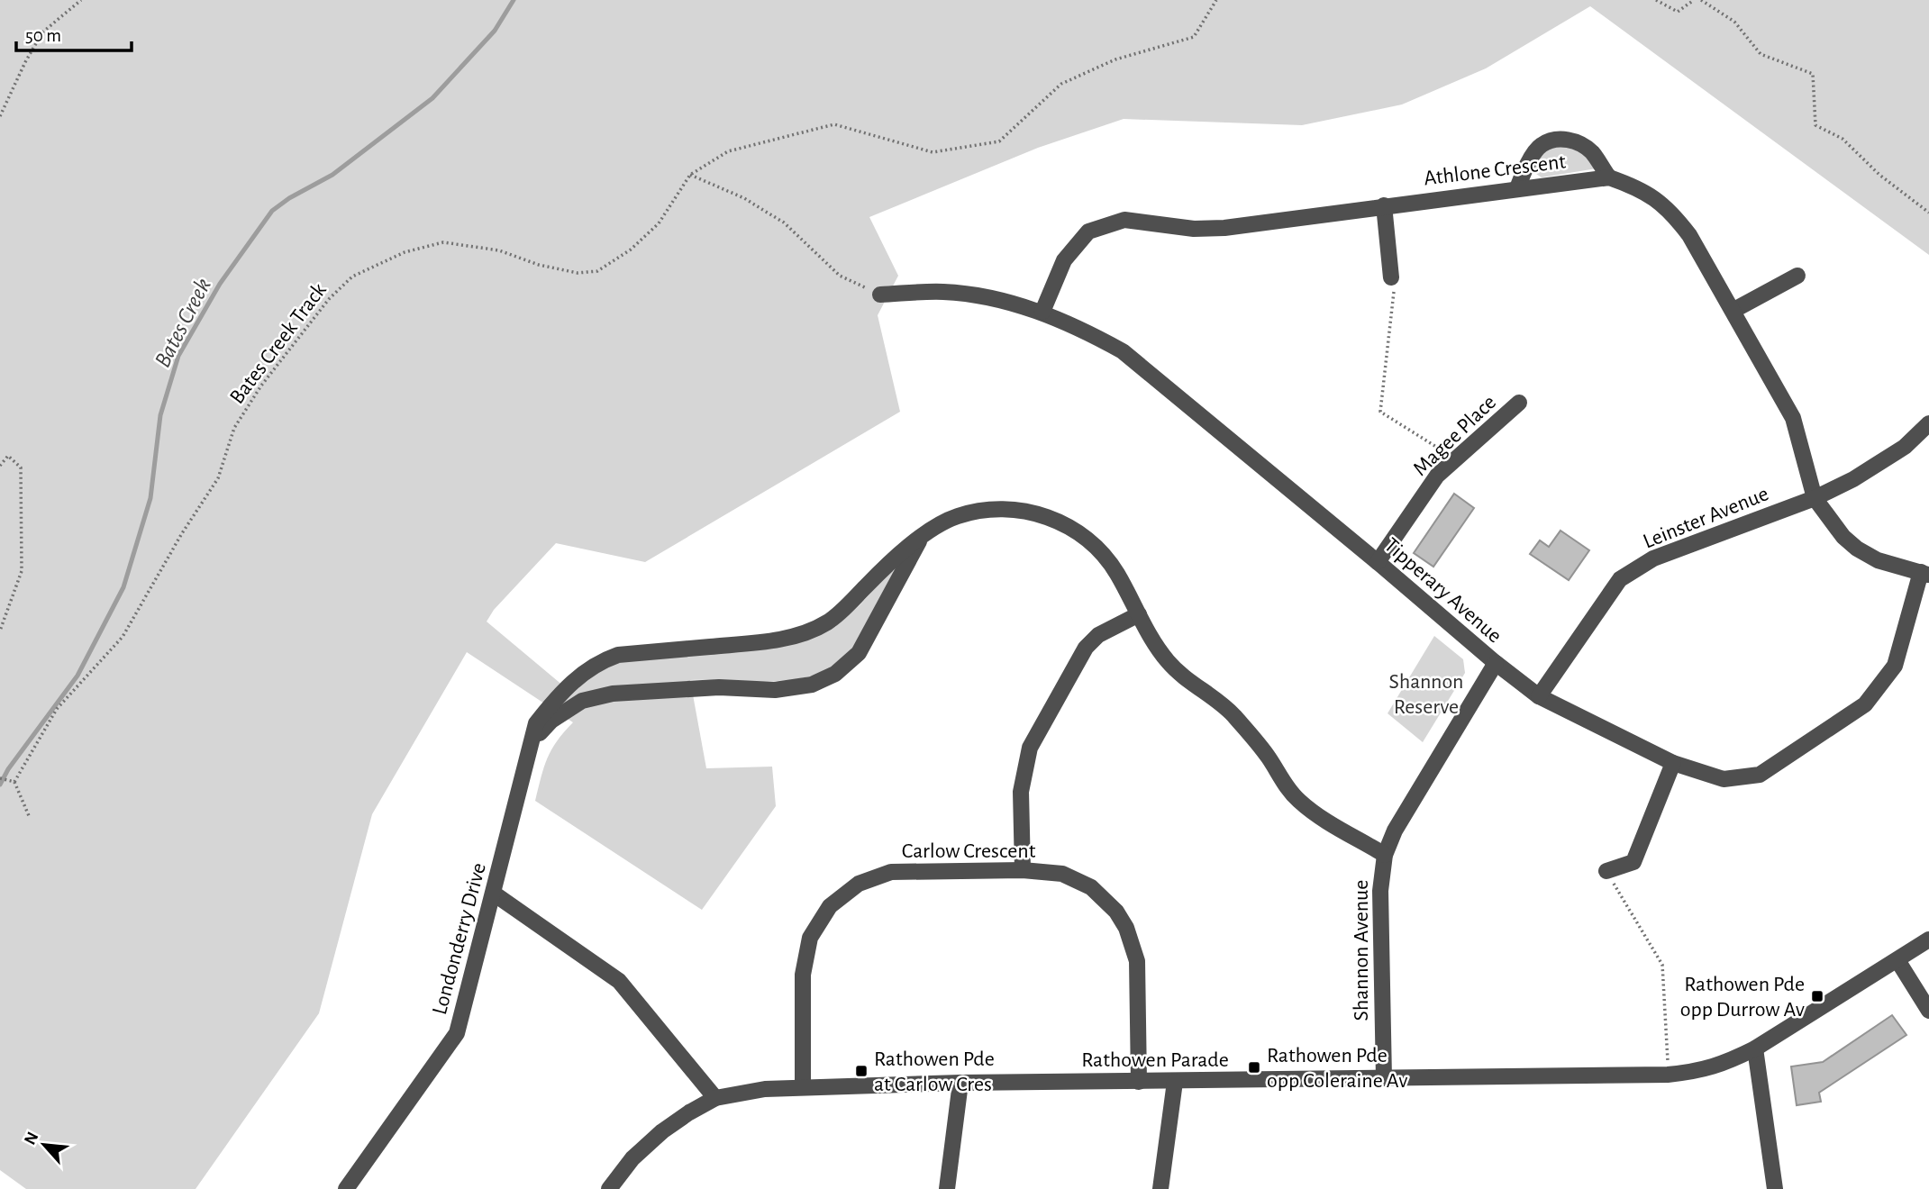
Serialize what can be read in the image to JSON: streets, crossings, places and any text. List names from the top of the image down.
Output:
{
  "streets": {
    "street": [
      "Athlone Crescent",
      "Magee Place",
      "Leinster Avenue",
      "Tipperary Avenue",
      "Carlow Crescent",
      "Londonderry Drive",
      "Shannon Avenue",
      "Rathowen Parade"
    ],
    "path": ["Bates Creek Track"]
  },
  "crossings": [
    ["Athlone Crescent", "Leinster Avenue"],
    ["Athlone Crescent", "Tipperary Avenue"],
    ["Magee Place", "Tipperary Avenue"],
    ["Leinster Avenue", "Tipperary Avenue"],
    ["Tipperary Avenue", "Shannon Avenue"],
    ["Carlow Crescent", "Rathowen Parade"],
    ["Londonderry Drive", "Shannon Avenue"],
    ["Shannon Avenue", "Rathowen Parade"]
  ],
  "water": ["Bates Creek"],
  "parks": ["Shannon Reserve"],
  "places": {
    "transit": ["Rathowen Pde opp Durrow Av", "Rathowen Pde opp Coleraine Av", "Rathowen Pde at Carlow Cres"]
  },
  "scale_bar": "50 m",
  "north": "top left"
}
